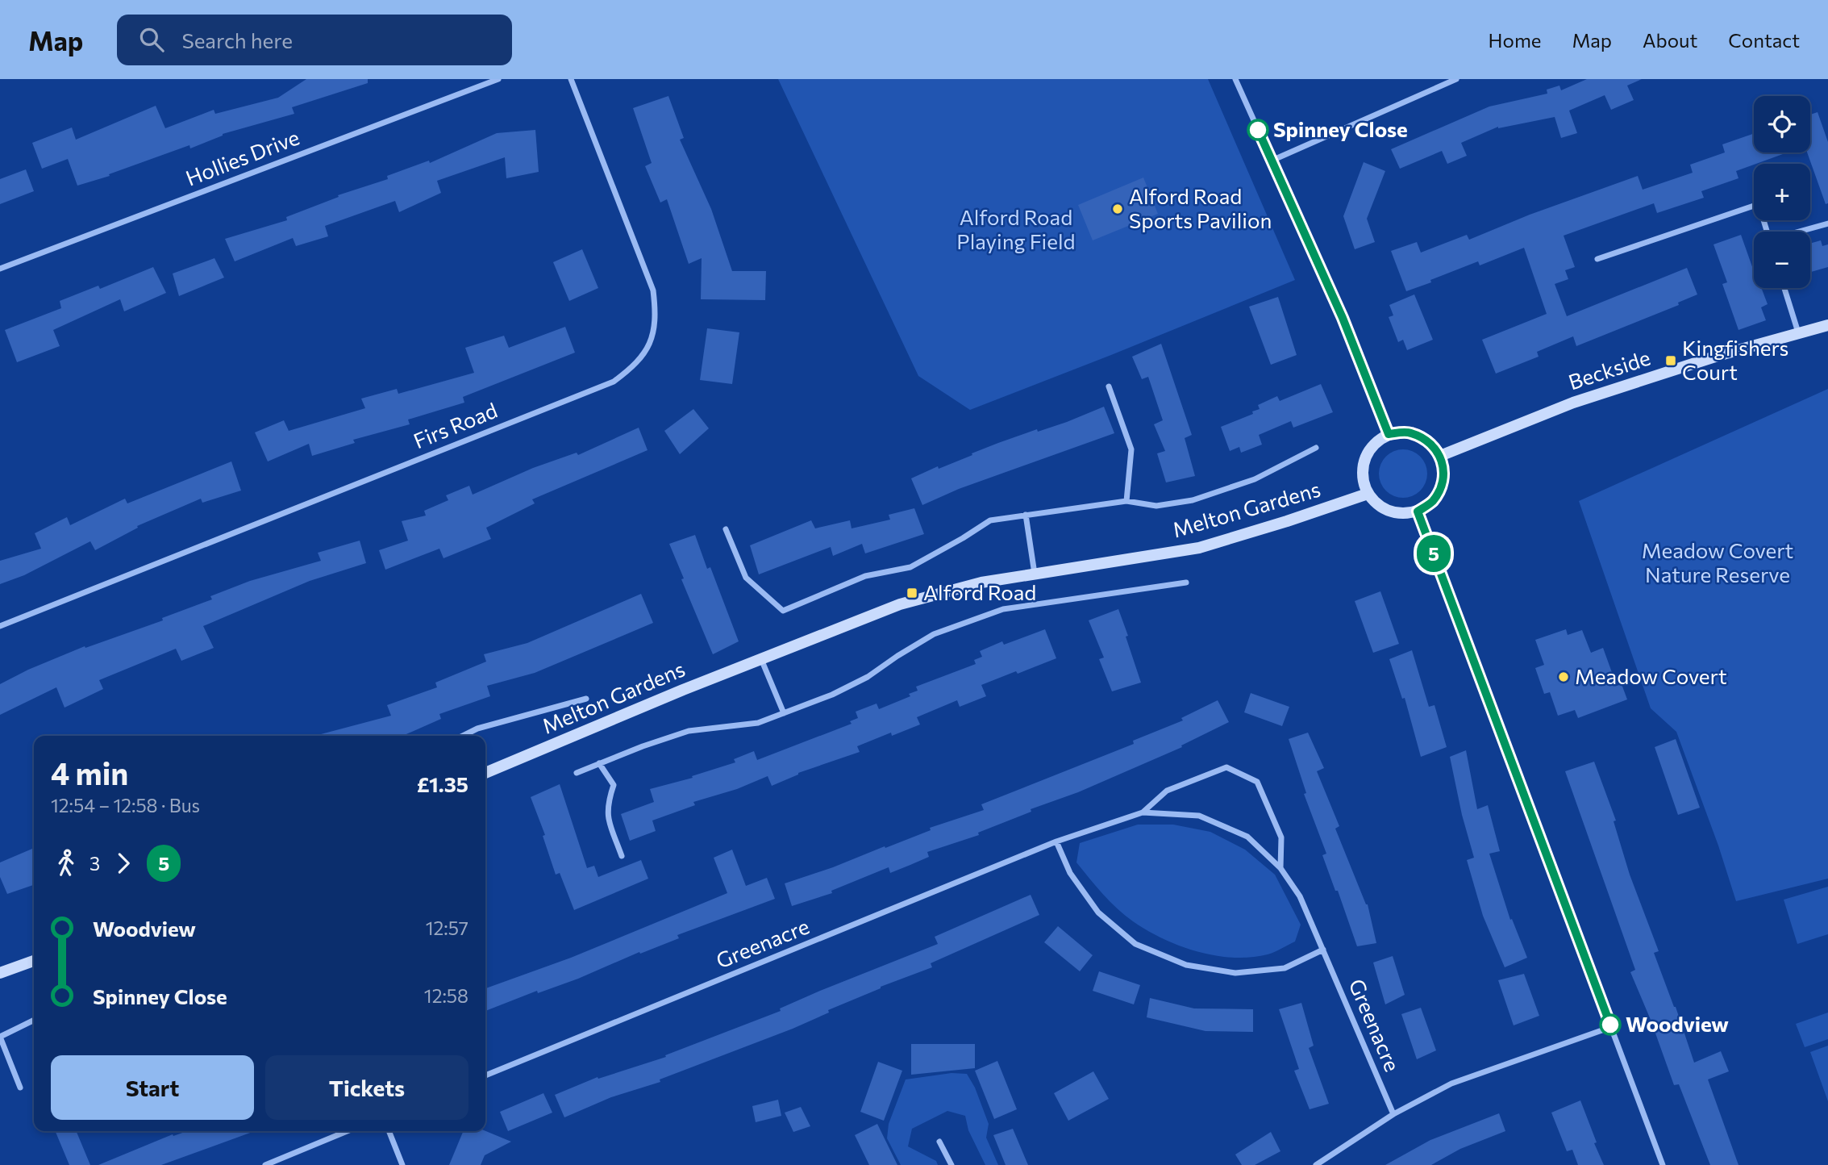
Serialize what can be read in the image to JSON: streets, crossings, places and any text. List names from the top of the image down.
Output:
{
  "streets": {
    "street": [
      "Hollies Drive",
      "Beckside",
      "Firs Road",
      "Melton Gardens",
      "Greenacre"
    ]
  },
  "crossings": [
    ["Beckside", "Melton Gardens"]
  ],
  "parks": ["Alford Road Playing Field", "Meadow Covert Nature Reserve"],
  "places": {
    "other": [
      "Spinney Close",
      "Alford Road Sports Pavilion",
      "Meadow Covert",
      "Woodview"
    ],
    "transit": ["Kingfishers Court", "Alford Road"]
  },
  "lines": ["bus line 5"],
  "page": {
    "header": "Map",
    "search": "Search here",
    "nav": [
      "Home",
      "Map",
      "About",
      "Contact"
    ],
    "on_map": "5",
    "map_buttons": ["+", "−"],
    "heading": ["4 min", "12:54 – 12:58 · Bus", "£1.35"],
    "legs": ["3", "5"],
    "list": [
      {
        "name": "Woodview",
        "value": "12:57"
      },
      {
        "name": "Spinney Close",
        "value": "12:58"
      }
    ],
    "buttons": ["Start", "Tickets"]
  }
}
